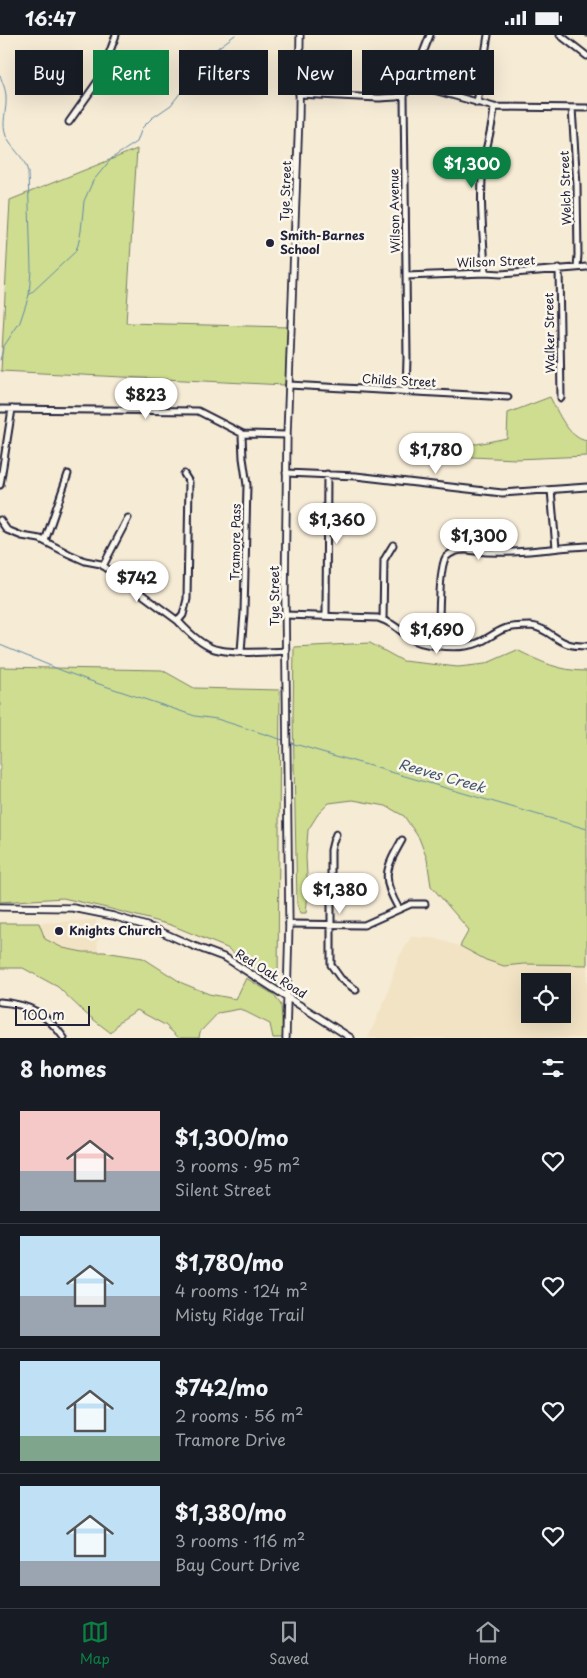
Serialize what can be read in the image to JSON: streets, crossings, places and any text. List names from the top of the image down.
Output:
{
  "streets": {
    "street": [
      "Welch Street",
      "Tye Street",
      "Wilson Avenue",
      "Wilson Street",
      "Walker Street",
      "Childs Street",
      "Tramore Pass",
      "Red Oak Road"
    ]
  },
  "crossings": [
    ["Welch Street", "Wilson Street"],
    ["Tye Street", "Childs Street"],
    ["Tye Street", "Red Oak Road"],
    ["Wilson Avenue", "Wilson Street"],
    ["Wilson Avenue", "Childs Street"],
    ["Wilson Street", "Walker Street"]
  ],
  "water": ["Reeves Creek"],
  "places": ["Smith-Barnes School", "Knights Church"],
  "scale_bar": "100 m",
  "page": {
    "status": "16:47",
    "chip": [
      "Buy",
      "Rent",
      "Filters",
      "New",
      "Apartment"
    ],
    "price": [
      "$1,300",
      "$823",
      "$1,780",
      "$1,360",
      "$1,300",
      "$742",
      "$1,690",
      "$1,380"
    ],
    "scale": "100 m",
    "heading": "8 homes",
    "list": [
      {
        "name": "$1,300/mo",
        "note": "3 rooms · 95 m² · Silent Street"
      },
      {
        "name": "$1,780/mo",
        "note": "4 rooms · 124 m² · Misty Ridge Trail"
      },
      {
        "name": "$742/mo",
        "note": "2 rooms · 56 m² · Tramore Drive"
      },
      {
        "name": "$1,380/mo",
        "note": "3 rooms · 116 m² · Bay Court Drive"
      }
    ],
    "tabs": ["Map", "Saved", "Home"]
  }
}
